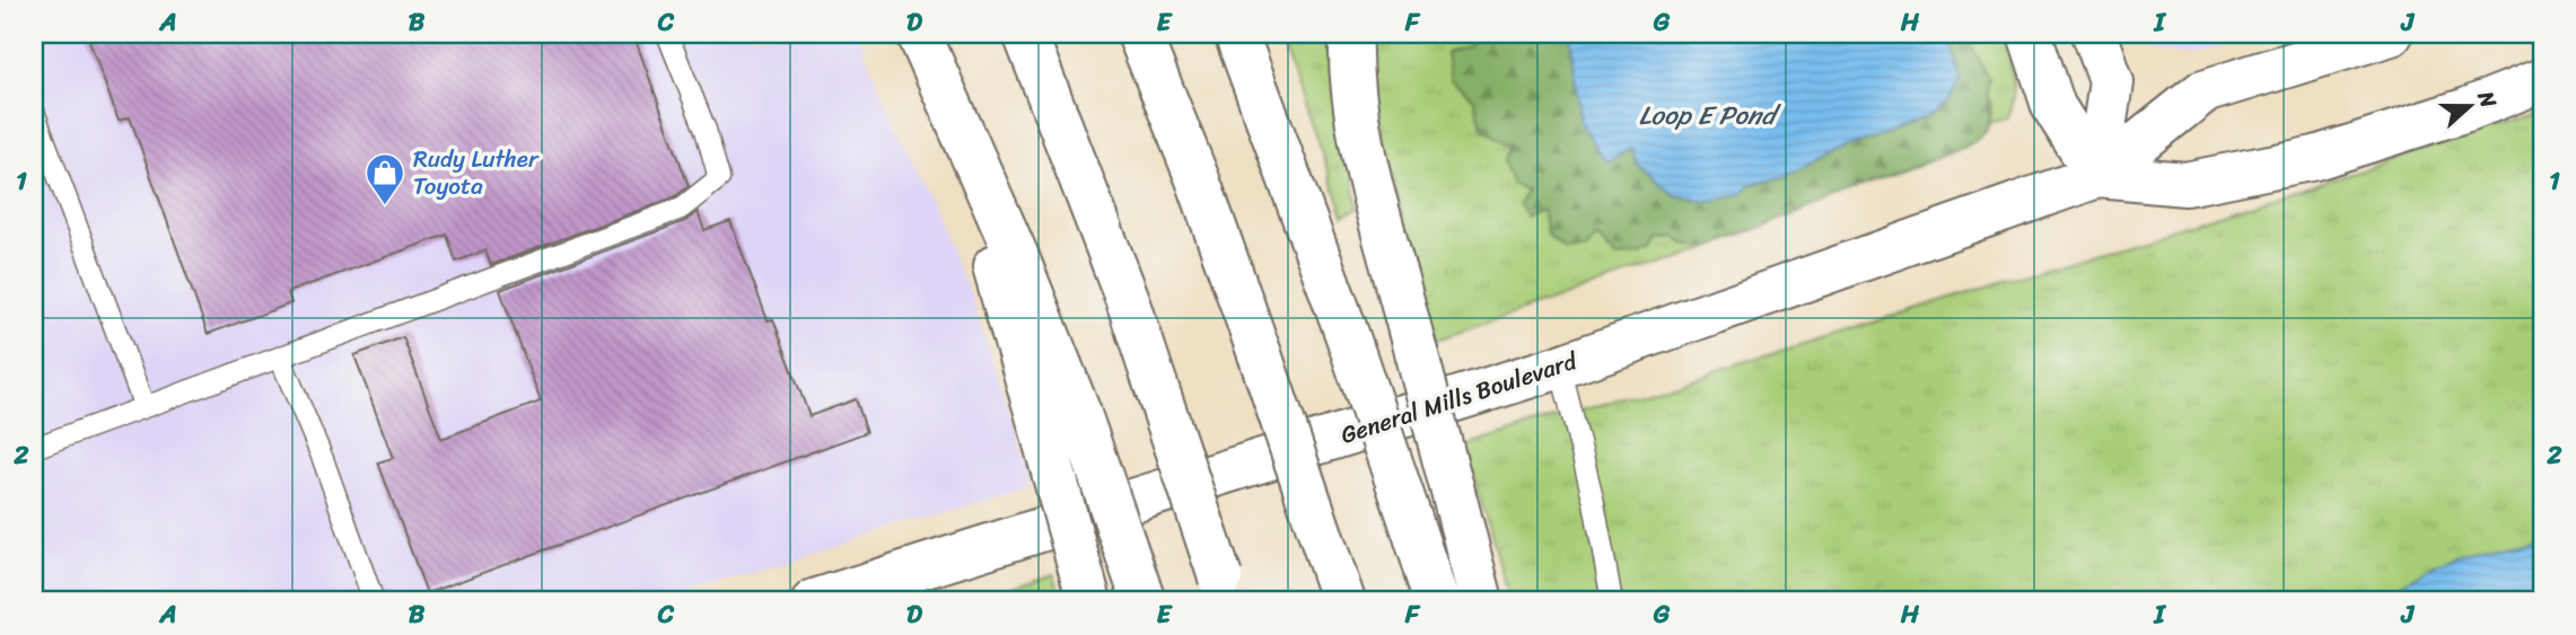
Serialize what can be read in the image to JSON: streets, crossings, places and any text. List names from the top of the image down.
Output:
{
  "streets": {
    "main road": ["General Mills Boulevard"]
  },
  "water": ["Loop E Pond"],
  "places": {
    "shop": ["Rudy Luther Toyota"]
  },
  "north": "right",
  "grid": {
    "columns": [
      "A",
      "B",
      "C",
      "D",
      "E",
      "F",
      "G",
      "H",
      "I",
      "J"
    ],
    "rows": ["1", "2"]
  }
}
